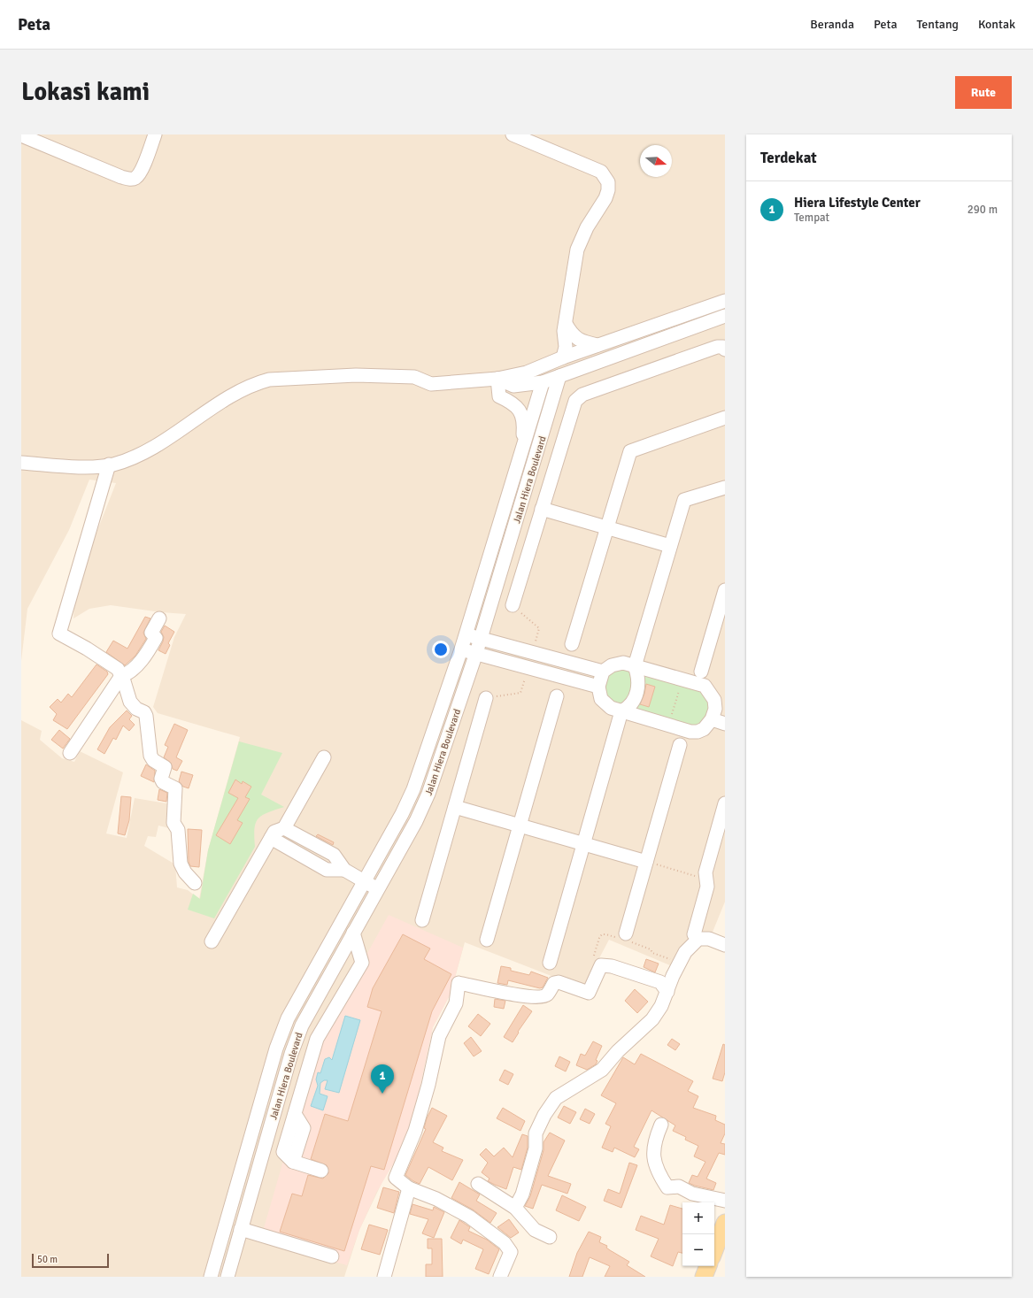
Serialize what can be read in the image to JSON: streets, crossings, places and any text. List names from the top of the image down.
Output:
{
  "streets": {
    "street": ["Jalan Hiera Boulevard"]
  },
  "scale_bar": "50 m",
  "north": "right",
  "page": {
    "header": "Peta",
    "nav": [
      "Beranda",
      "Peta",
      "Tentang",
      "Kontak"
    ],
    "buttons": "Rute",
    "title": "Lokasi kami",
    "heading": "Terdekat",
    "list": [
      {
        "mark": "1",
        "name": "Hiera Lifestyle Center",
        "note": "Tempat",
        "value": "290 m"
      }
    ],
    "pins": "1",
    "map_buttons": ["+", "−"],
    "scale": "50 m"
  }
}
